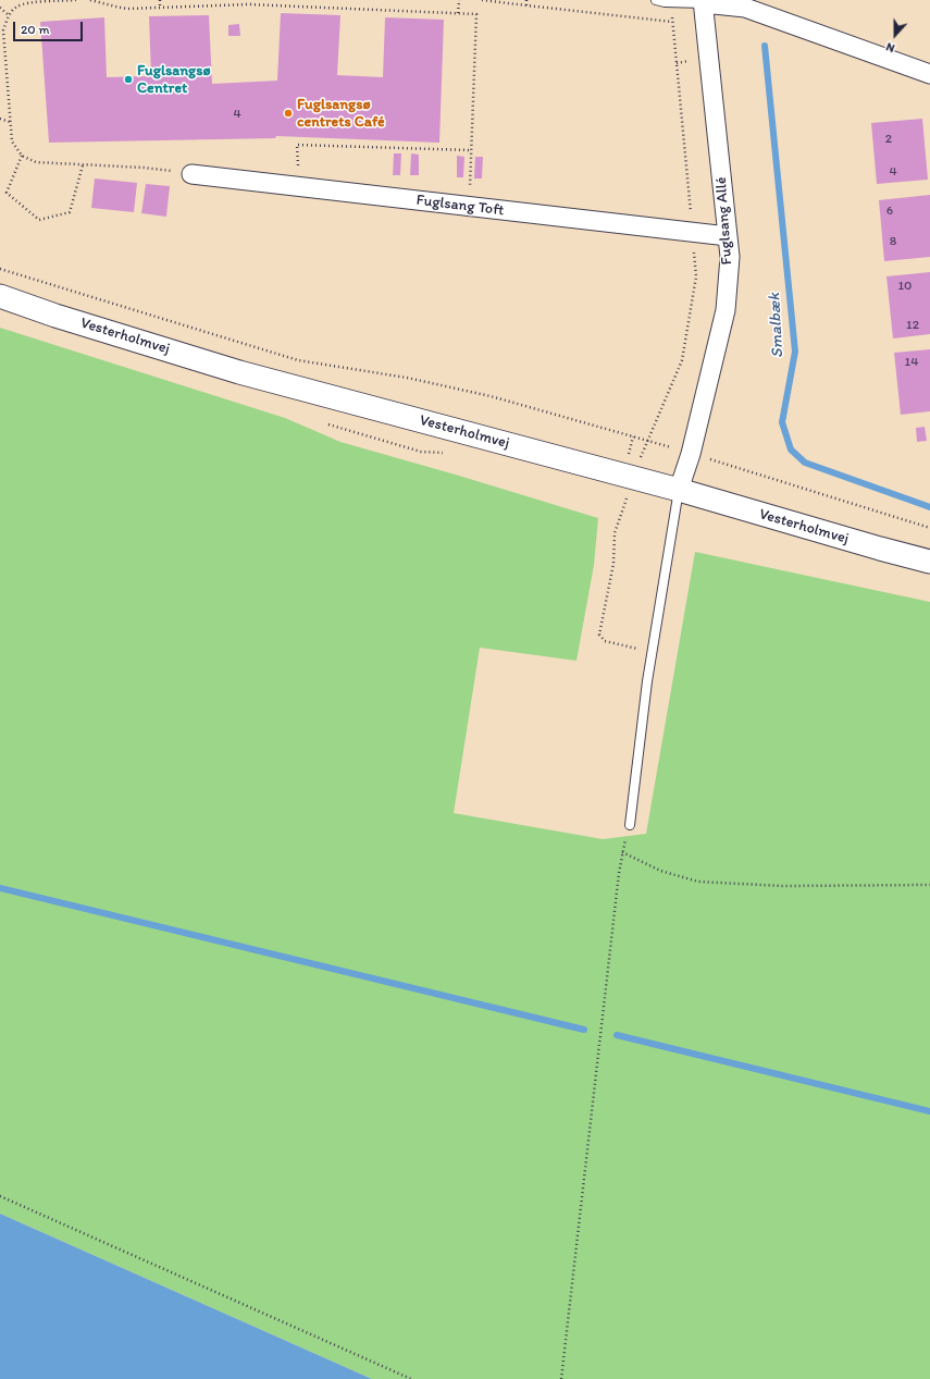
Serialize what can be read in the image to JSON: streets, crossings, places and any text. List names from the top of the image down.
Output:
{
  "streets": {
    "street": ["Fuglsang Toft", "Fuglsang Allé", "Vesterholmvej"]
  },
  "crossings": [
    ["Fuglsang Toft", "Fuglsang Allé"],
    ["Fuglsang Allé", "Vesterholmvej"]
  ],
  "water": ["Smalbæk"],
  "places": ["Fuglsangsø Centret", "Fuglsangsø centrets Café"],
  "house_numbers": [
    "4",
    "2",
    "4",
    "6",
    "8",
    "10",
    "12",
    "14"
  ],
  "scale_bar": "20 m",
  "north": "bottom"
}
